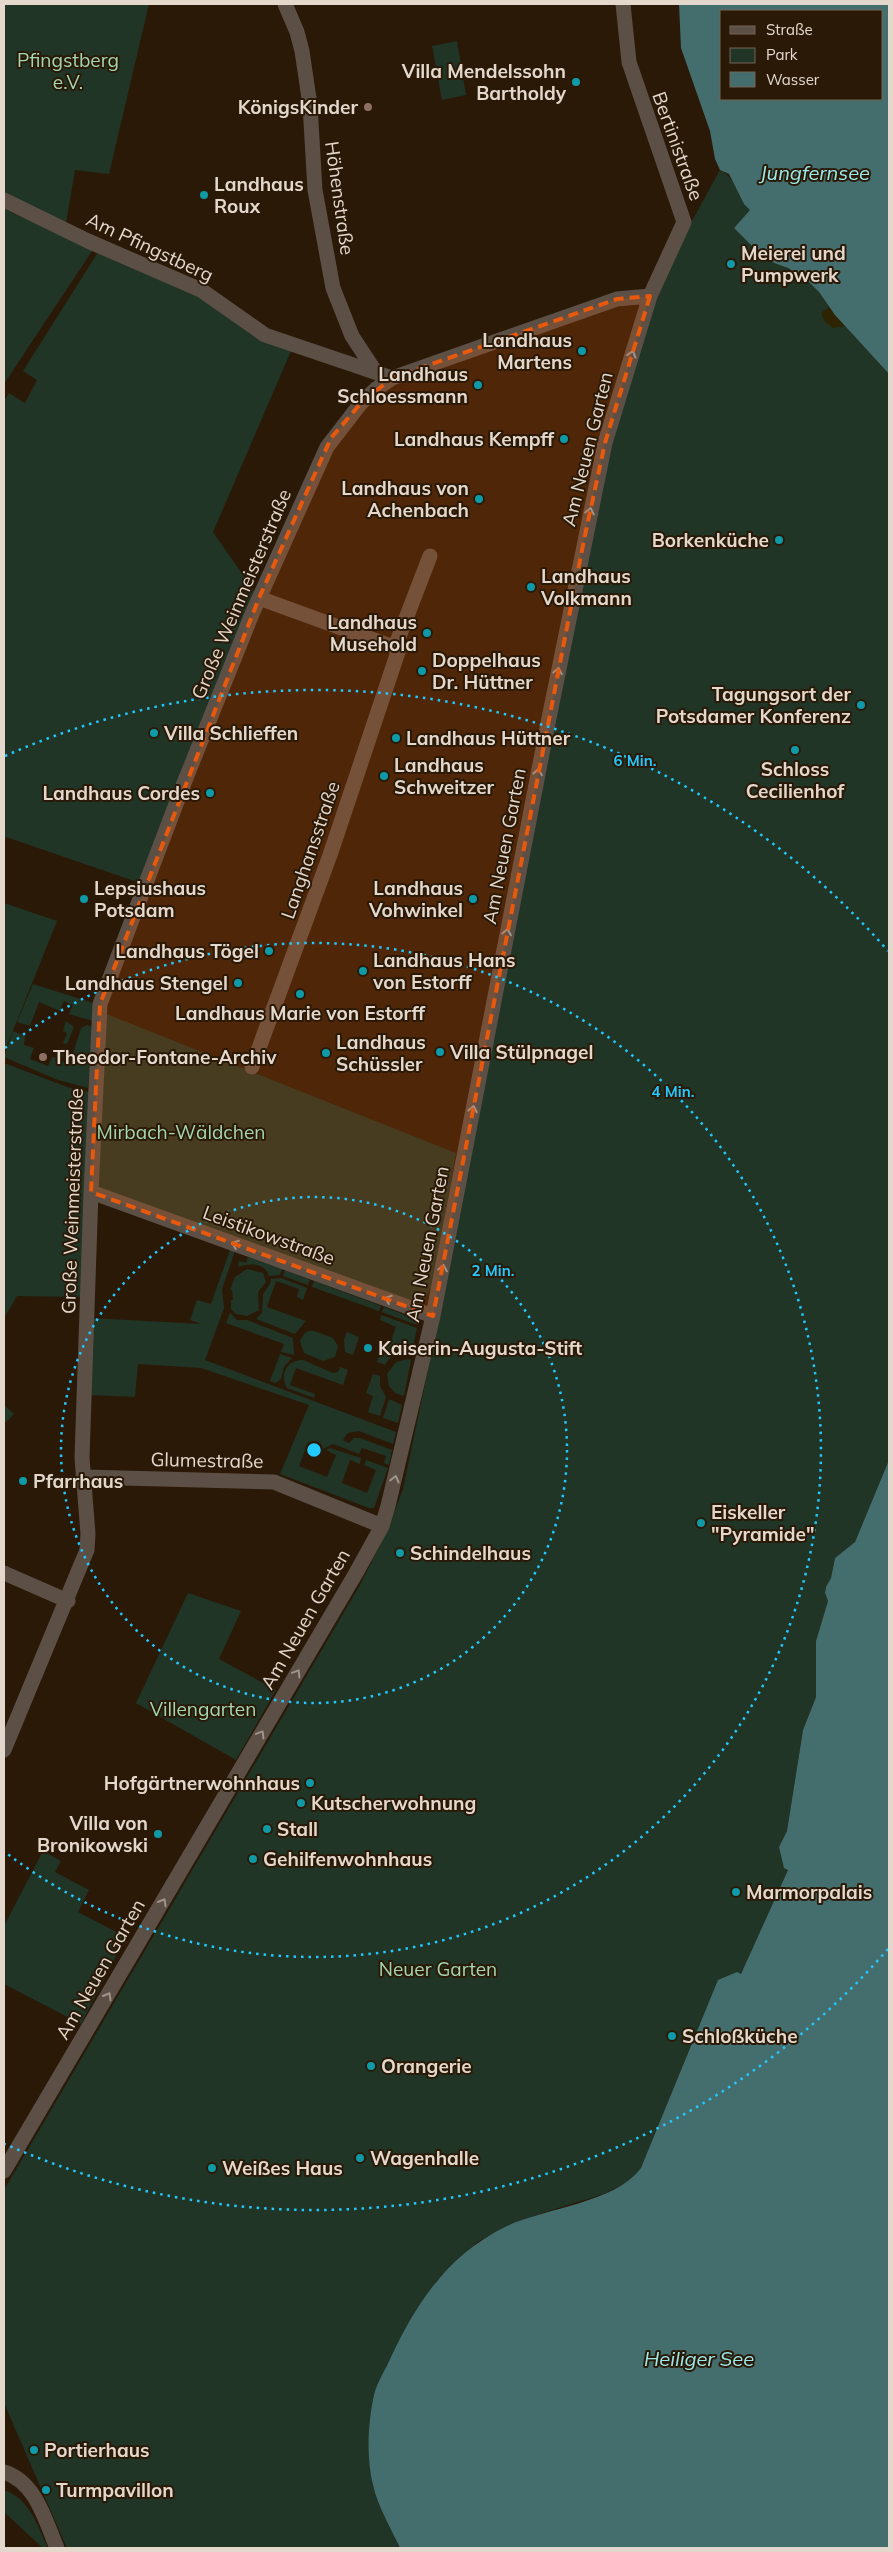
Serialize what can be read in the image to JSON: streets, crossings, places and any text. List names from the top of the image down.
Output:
{
  "streets": {
    "street": [
      "Bertinistraße",
      "Höhenstraße",
      "Am Pfingstberg",
      "Am Neuen Garten",
      "Große Weinmeisterstraße",
      "Langhansstraße",
      "Leistikowstraße",
      "Glumestraße"
    ]
  },
  "crossings": [
    ["Bertinistraße", "Am Neuen Garten"],
    ["Bertinistraße", "Große Weinmeisterstraße"],
    ["Höhenstraße", "Am Pfingstberg"],
    ["Am Neuen Garten", "Große Weinmeisterstraße"],
    ["Am Neuen Garten", "Leistikowstraße"],
    ["Am Neuen Garten", "Glumestraße"],
    ["Große Weinmeisterstraße", "Leistikowstraße"],
    ["Große Weinmeisterstraße", "Glumestraße"]
  ],
  "one_way": ["Am Neuen Garten", "Leistikowstraße"],
  "water": ["Jungfernsee", "Heiliger See"],
  "parks": [
    "Pfingstberg e.V.",
    "Mirbach-Wäldchen",
    "Villengarten",
    "Neuer Garten"
  ],
  "places": [
    "Villa Mendelssohn Bartholdy",
    "KönigsKinder",
    "Landhaus Roux",
    "Meierei und Pumpwerk",
    "Landhaus Martens",
    "Landhaus Schloessmann",
    "Landhaus Kempff",
    "Landhaus von Achenbach",
    "Borkenküche",
    "Landhaus Volkmann",
    "Landhaus Musehold",
    "Doppelhaus Dr. Hüttner",
    "Tagungsort der Potsdamer Konferenz",
    "Villa Schlieffen",
    "Landhaus Hüttner",
    "Schloss Cecilienhof",
    "Landhaus Schweitzer",
    "Landhaus Cordes",
    "Lepsiushaus Potsdam",
    "Landhaus Vohwinkel",
    "Landhaus Tögel",
    "Landhaus Hans von Estorff",
    "Landhaus Stengel",
    "Landhaus Marie von Estorff",
    "Villa Stülpnagel",
    "Landhaus Schüssler",
    "Theodor-Fontane-Archiv",
    "Kaiserin-Augusta-Stift",
    "Pfarrhaus",
    "Eiskeller \"Pyramide\"",
    "Schindelhaus",
    "Hofgärtnerwohnhaus",
    "Kutscherwohnung",
    "Stall",
    "Villa von Bronikowski",
    "Gehilfenwohnhaus",
    "Marmorpalais",
    "Schloßküche",
    "Orangerie",
    "Wagenhalle",
    "Weißes Haus",
    "Portierhaus",
    "Turmpavillon"
  ],
  "legend": ["Straße", "Park", "Wasser"],
  "rings": ["6 Min.", "4 Min.", "2 Min."]
}
